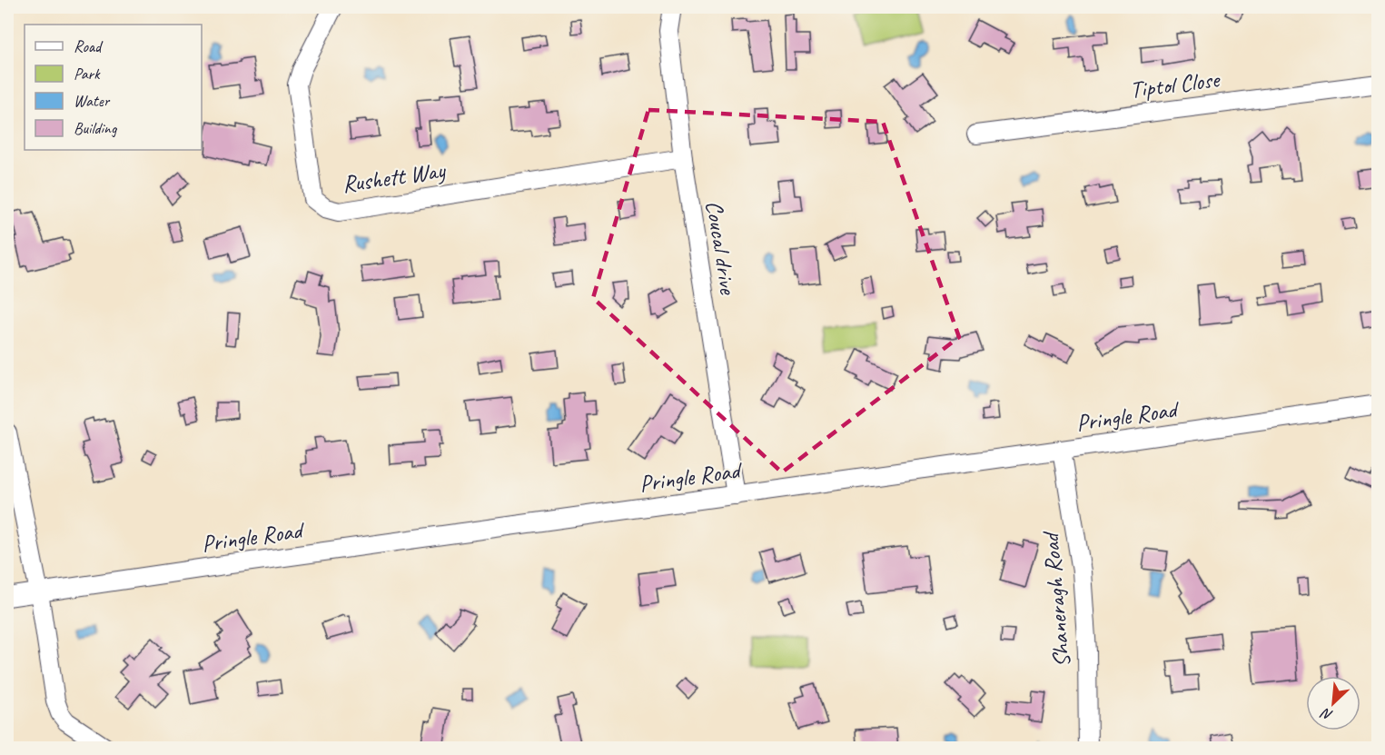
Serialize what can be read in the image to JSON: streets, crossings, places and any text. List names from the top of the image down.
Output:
{
  "streets": {
    "street": [
      "Tiptol Close",
      "Rushett Way",
      "Coucal drive",
      "Pringle Road",
      "Shaneragh Road"
    ]
  },
  "crossings": [
    ["Rushett Way", "Coucal drive"],
    ["Coucal drive", "Pringle Road"],
    ["Pringle Road", "Shaneragh Road"]
  ],
  "legend": [
    "Road",
    "Park",
    "Water",
    "Building"
  ],
  "north": "bottom left"
}
